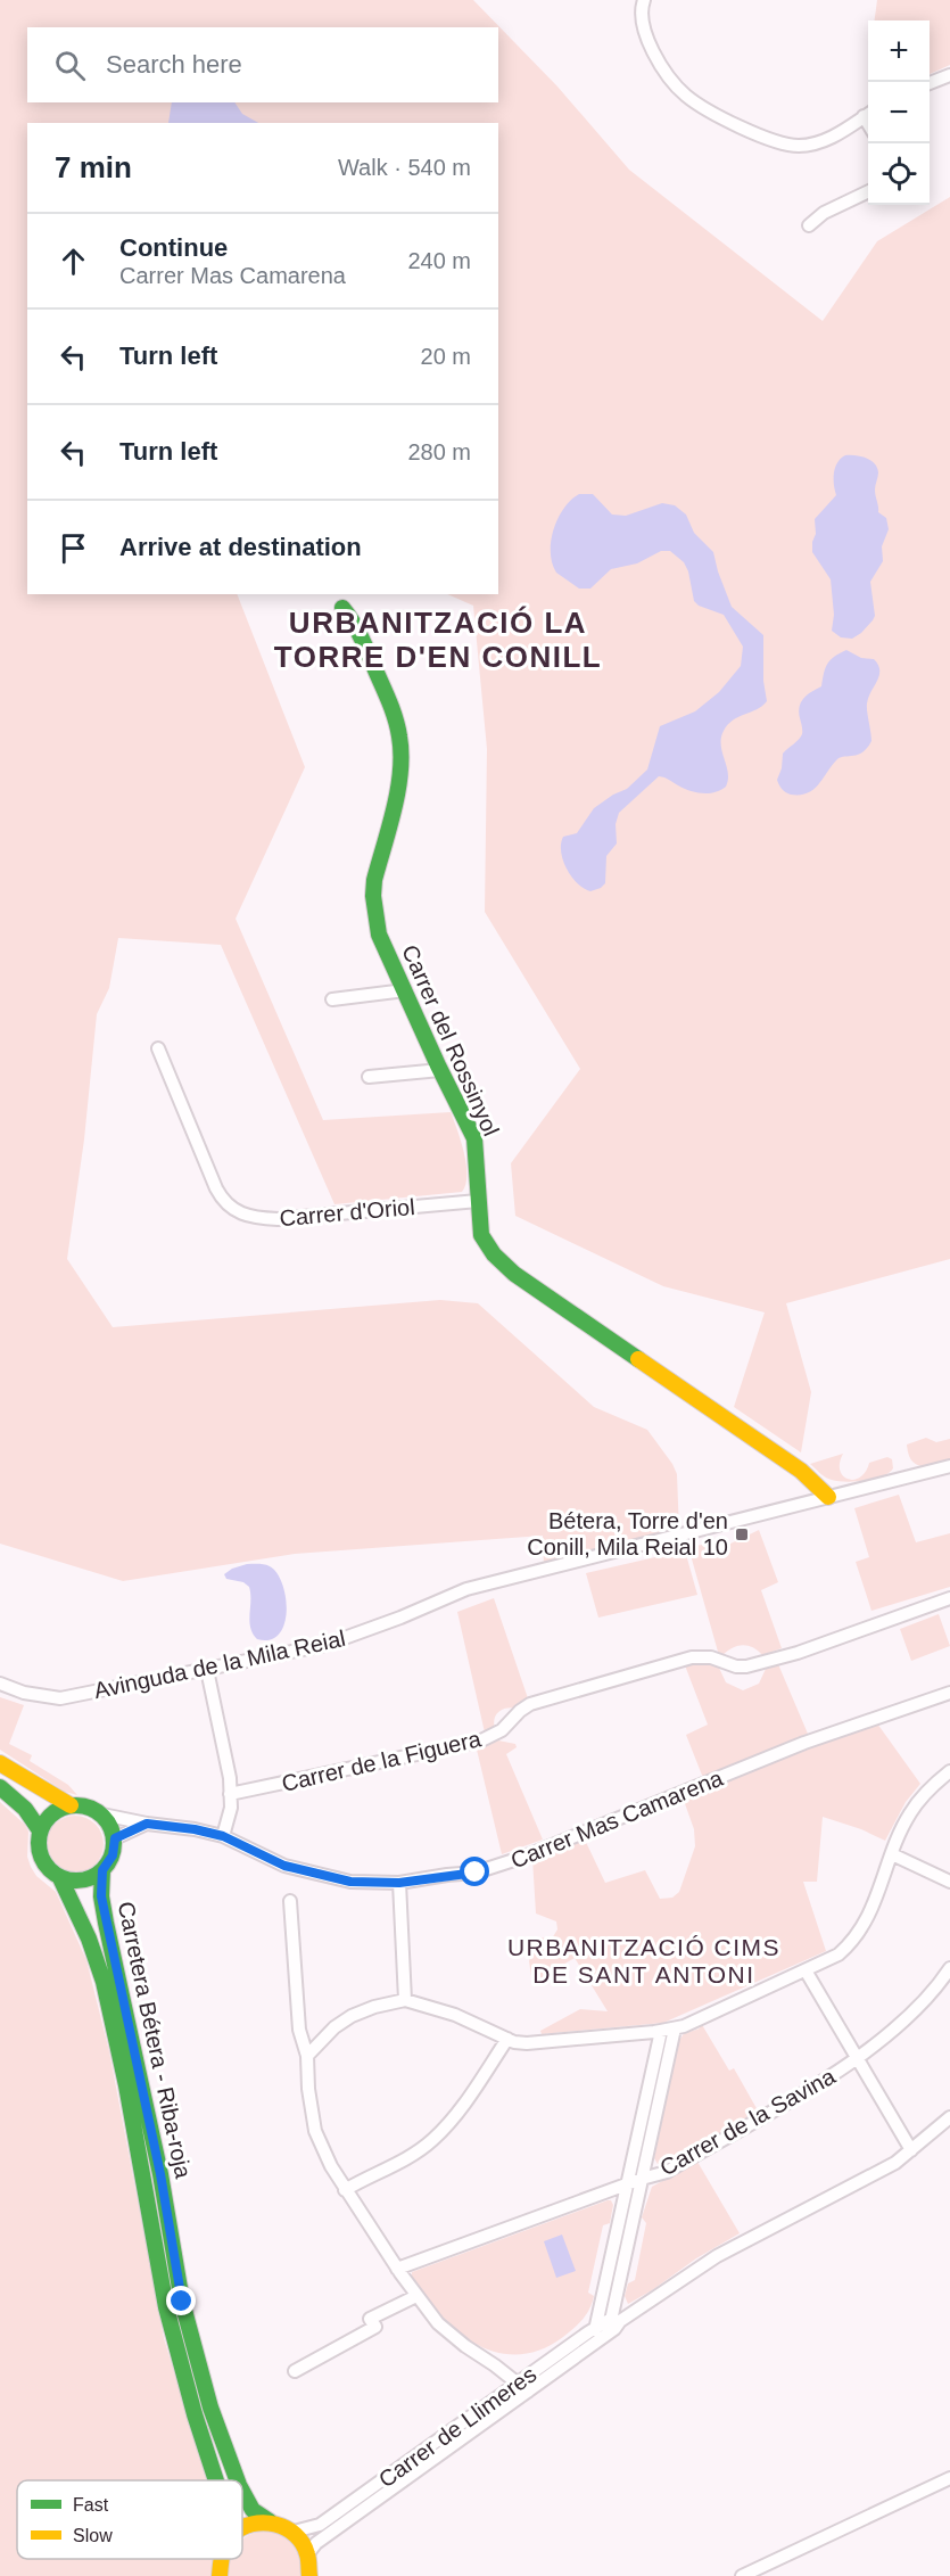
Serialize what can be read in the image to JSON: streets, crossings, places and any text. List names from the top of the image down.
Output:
{
  "streets": {
    "main road": ["Carrer del Rossinyol", "Carretera Bétera - Riba-roja"],
    "street": [
      "Carrer d'Oriol",
      "Avinguda de la Mila Reial",
      "Carrer de la Figuera",
      "Carrer Mas Camarena",
      "Carrer de la Savina",
      "Carrer de Llimeres"
    ]
  },
  "crossings": [
    ["Carrer del Rossinyol", "Carrer d'Oriol"],
    ["Carrer del Rossinyol", "Avinguda de la Mila Reial"],
    ["Carrer Mas Camarena", "Carretera Bétera - Riba-roja"]
  ],
  "districts": ["URBANITZACIÓ LA TORRE D'EN CONILL", "URBANITZACIÓ CIMS DE SANT ANTONI"],
  "places": {
    "transit": ["Bétera, Torre d'en Conill, Mila Reial 10"]
  },
  "legend": ["Fast", "Slow"],
  "page": {
    "map_buttons": ["+", "−"],
    "search": "Search here",
    "heading": ["7 min", "Walk · 540 m"],
    "list": [
      ["Continue", "Carrer Mas Camarena", "240 m"],
      ["Turn left", "20 m"],
      ["Turn left", "280 m"],
      "Arrive at destination"
    ]
  }
}
